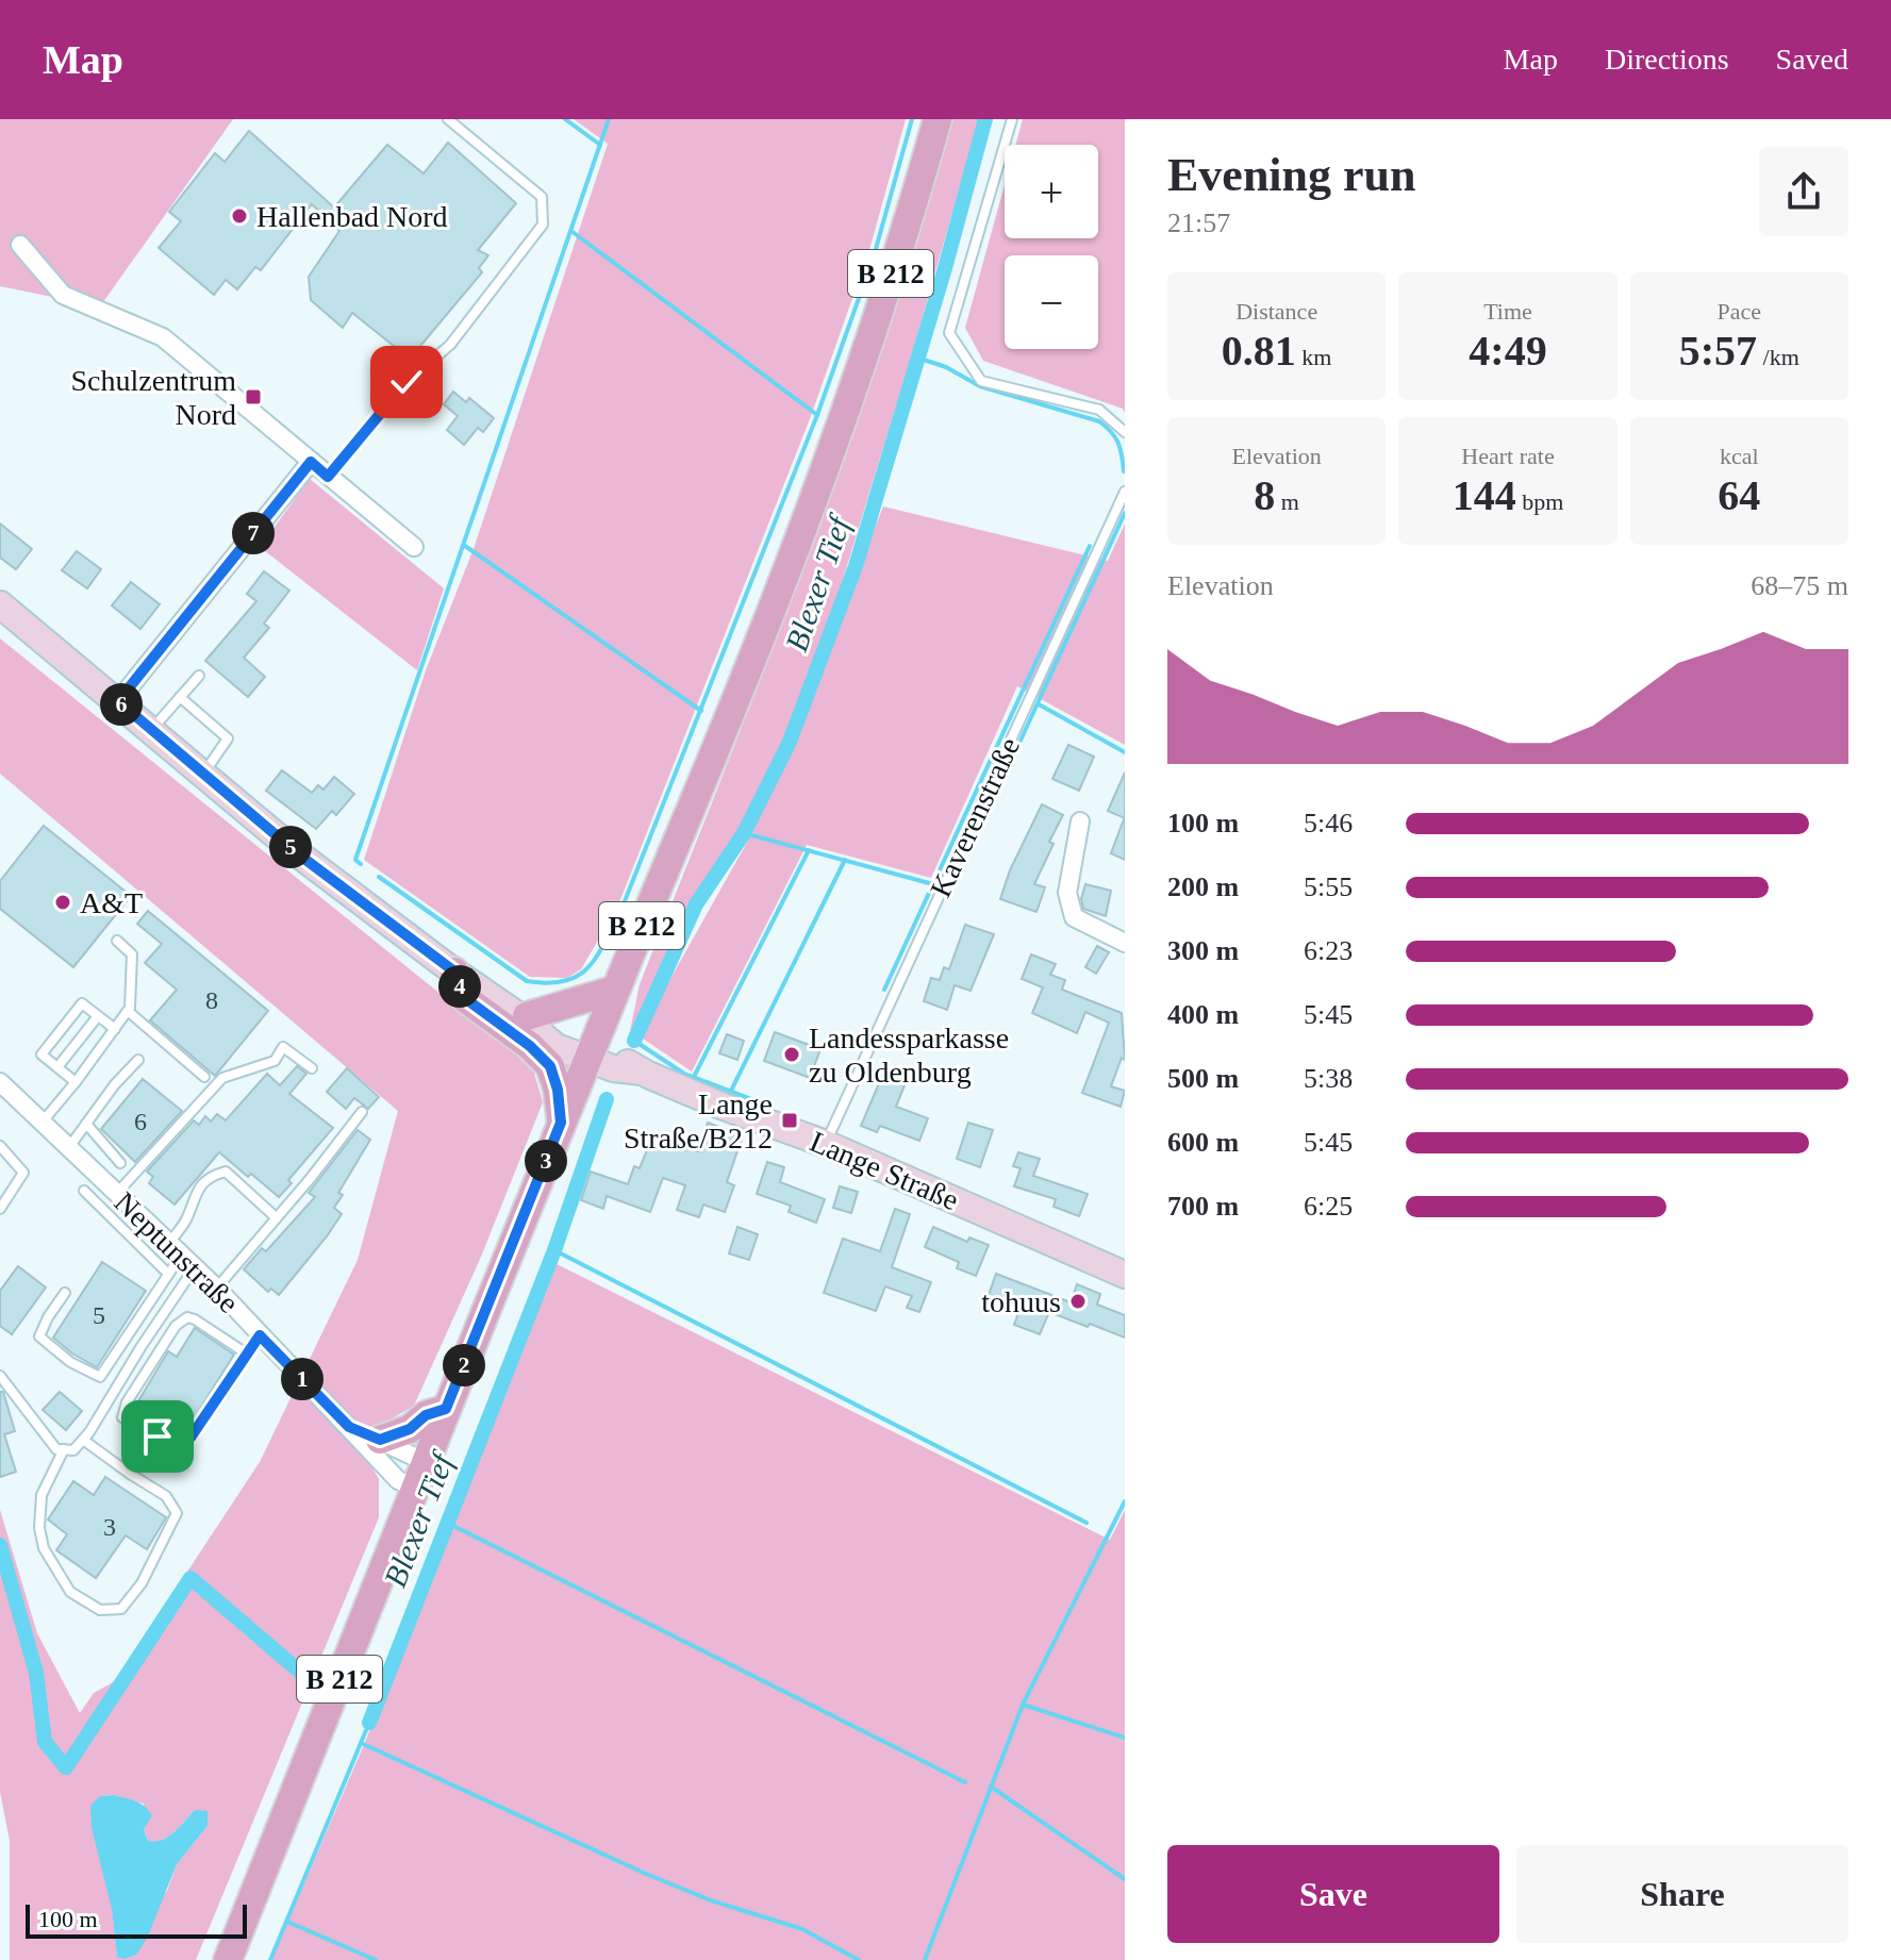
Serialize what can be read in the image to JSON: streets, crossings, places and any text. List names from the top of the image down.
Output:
{
  "streets": {
    "main road": ["B 212"],
    "street": ["Lange Straße", "Neptunstraße"],
    "lane": ["Kaverenstraße"]
  },
  "crossings": [
    ["B 212", "Lange Straße"],
    ["B 212", "Neptunstraße"],
    ["Kaverenstraße", "Lange Straße"]
  ],
  "water": ["Blexer Tief"],
  "places": {
    "other": [
      "Hallenbad Nord",
      "A&T",
      "Landessparkasse zu Oldenburg",
      "tohuus"
    ],
    "transit": ["Schulzentrum Nord", "Lange Straße/B212"]
  },
  "house_numbers": [
    "8",
    "6",
    "5",
    "3"
  ],
  "scale_bar": "100 m",
  "page": {
    "header": "Map",
    "nav": ["Map", "Directions", "Saved"],
    "heading": ["Evening run", "21:57"],
    "map_buttons": ["+", "−"],
    "stats": [
      ["Distance", "0.81 km"],
      ["Time", "4:49"],
      ["Pace", "5:57 /km"],
      ["Elevation", "8 m"],
      ["Heart rate", "144 bpm"],
      ["kcal", "64"]
    ],
    "pins": [
      "7",
      "6",
      "5",
      "4",
      "3",
      "2",
      "1"
    ],
    "chart": ["Elevation", "68–75 m"],
    "list": [
      {
        "name": "100 m",
        "note": "5:46"
      },
      {
        "name": "200 m",
        "note": "5:55"
      },
      {
        "name": "300 m",
        "note": "6:23"
      },
      {
        "name": "400 m",
        "note": "5:45"
      },
      {
        "name": "500 m",
        "note": "5:38"
      },
      {
        "name": "600 m",
        "note": "5:45"
      },
      {
        "name": "700 m",
        "note": "6:25"
      }
    ],
    "buttons": ["Save", "Share"],
    "scale": "100 m"
  }
}
